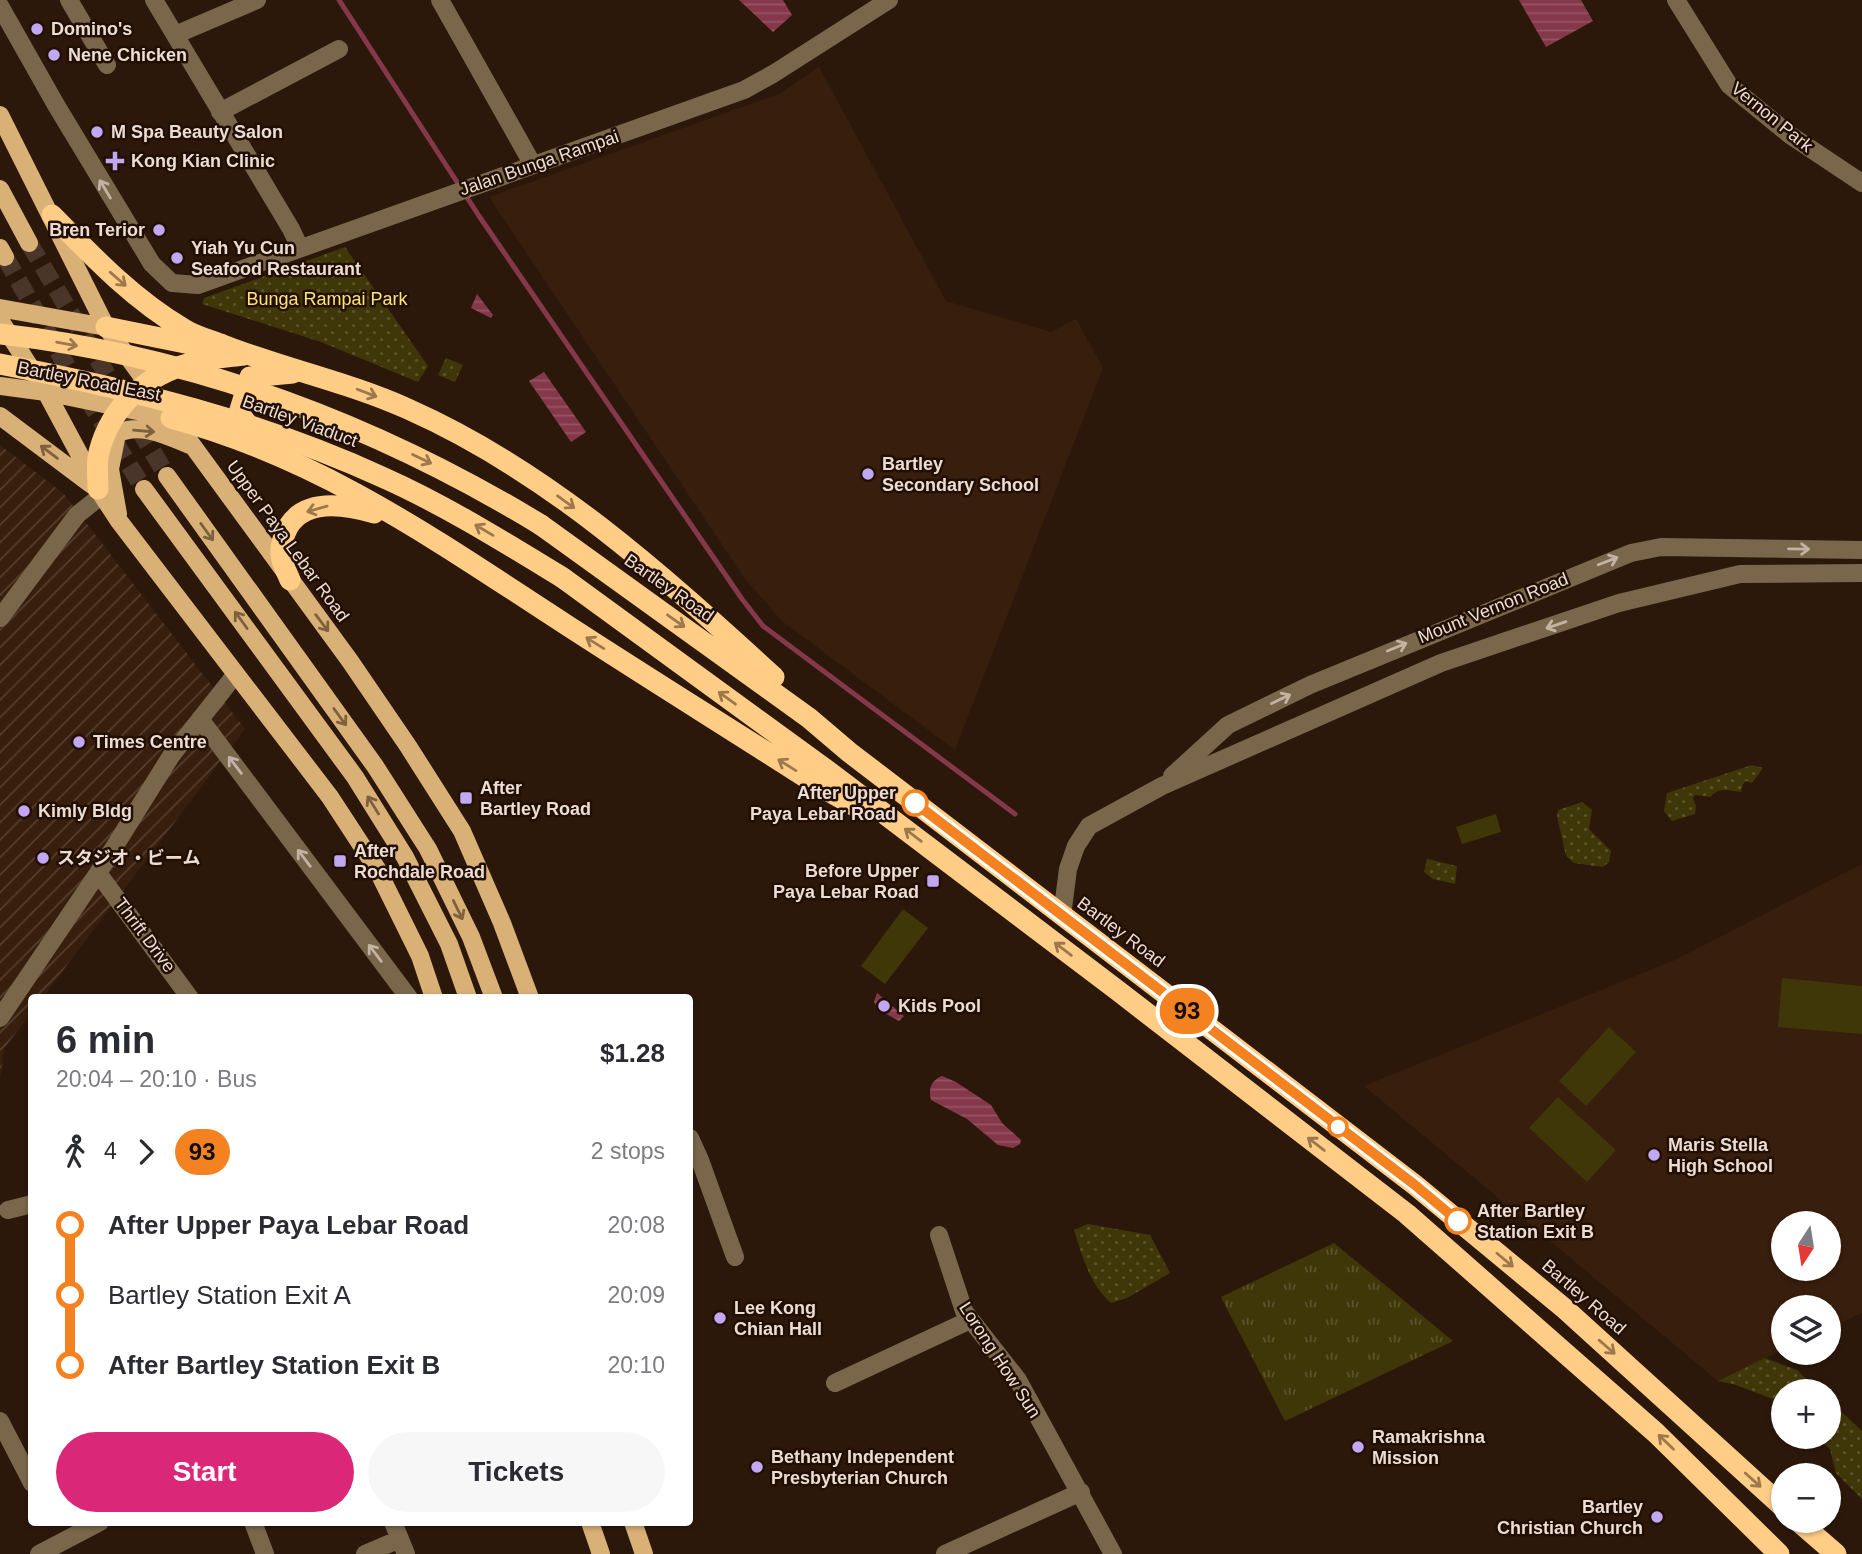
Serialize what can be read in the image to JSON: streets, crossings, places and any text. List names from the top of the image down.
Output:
{
  "streets": {
    "highway": ["Bartley Viaduct", "Bartley Road"],
    "main road": ["Bartley Road East", "Upper Paya Lebar Road"],
    "street": [
      "Vernon Park",
      "Jalan Bunga Rampai",
      "Mount Vernon Road",
      "Thrift Drive",
      "Lorong How Sun"
    ]
  },
  "crossings": [
    ["Bartley Road East", "Upper Paya Lebar Road"],
    ["Bartley Viaduct", "Bartley Road"],
    ["Bartley Road", "Mount Vernon Road"]
  ],
  "parks": ["Bunga Rampai Park"],
  "places": {
    "other": [
      "Domino's",
      "Nene Chicken",
      "M Spa Beauty Salon",
      "Bren Terior",
      "Yiah Yu Cun Seafood Restaurant",
      "Bartley Secondary School",
      "Times Centre",
      "After Upper Paya Lebar Road",
      "Kimly Bldg",
      "スタジオ・ビーム",
      "Kids Pool",
      "Maris Stella High School",
      "After Bartley Station Exit B",
      "Lee Kong Chian Hall",
      "Ramakrishna Mission",
      "Bethany Independent Presbyterian Church",
      "Bartley Christian Church"
    ],
    "health": ["Kong Kian Clinic"],
    "transit": ["After Bartley Road", "After Rochdale Road", "Before Upper Paya Lebar Road"]
  },
  "lines": ["bus line 93"],
  "north": "bottom",
  "page": {
    "on_map": "93",
    "heading": ["6 min", "20:04 – 20:10 · Bus", "$1.28"],
    "legs": ["4", "93", "2 stops"],
    "list": [
      {
        "name": "After Upper Paya Lebar Road",
        "value": "20:08"
      },
      {
        "name": "Bartley Station Exit A",
        "value": "20:09"
      },
      {
        "name": "After Bartley Station Exit B",
        "value": "20:10"
      }
    ],
    "map_buttons": ["+", "−"],
    "buttons": ["Start", "Tickets"]
  }
}
